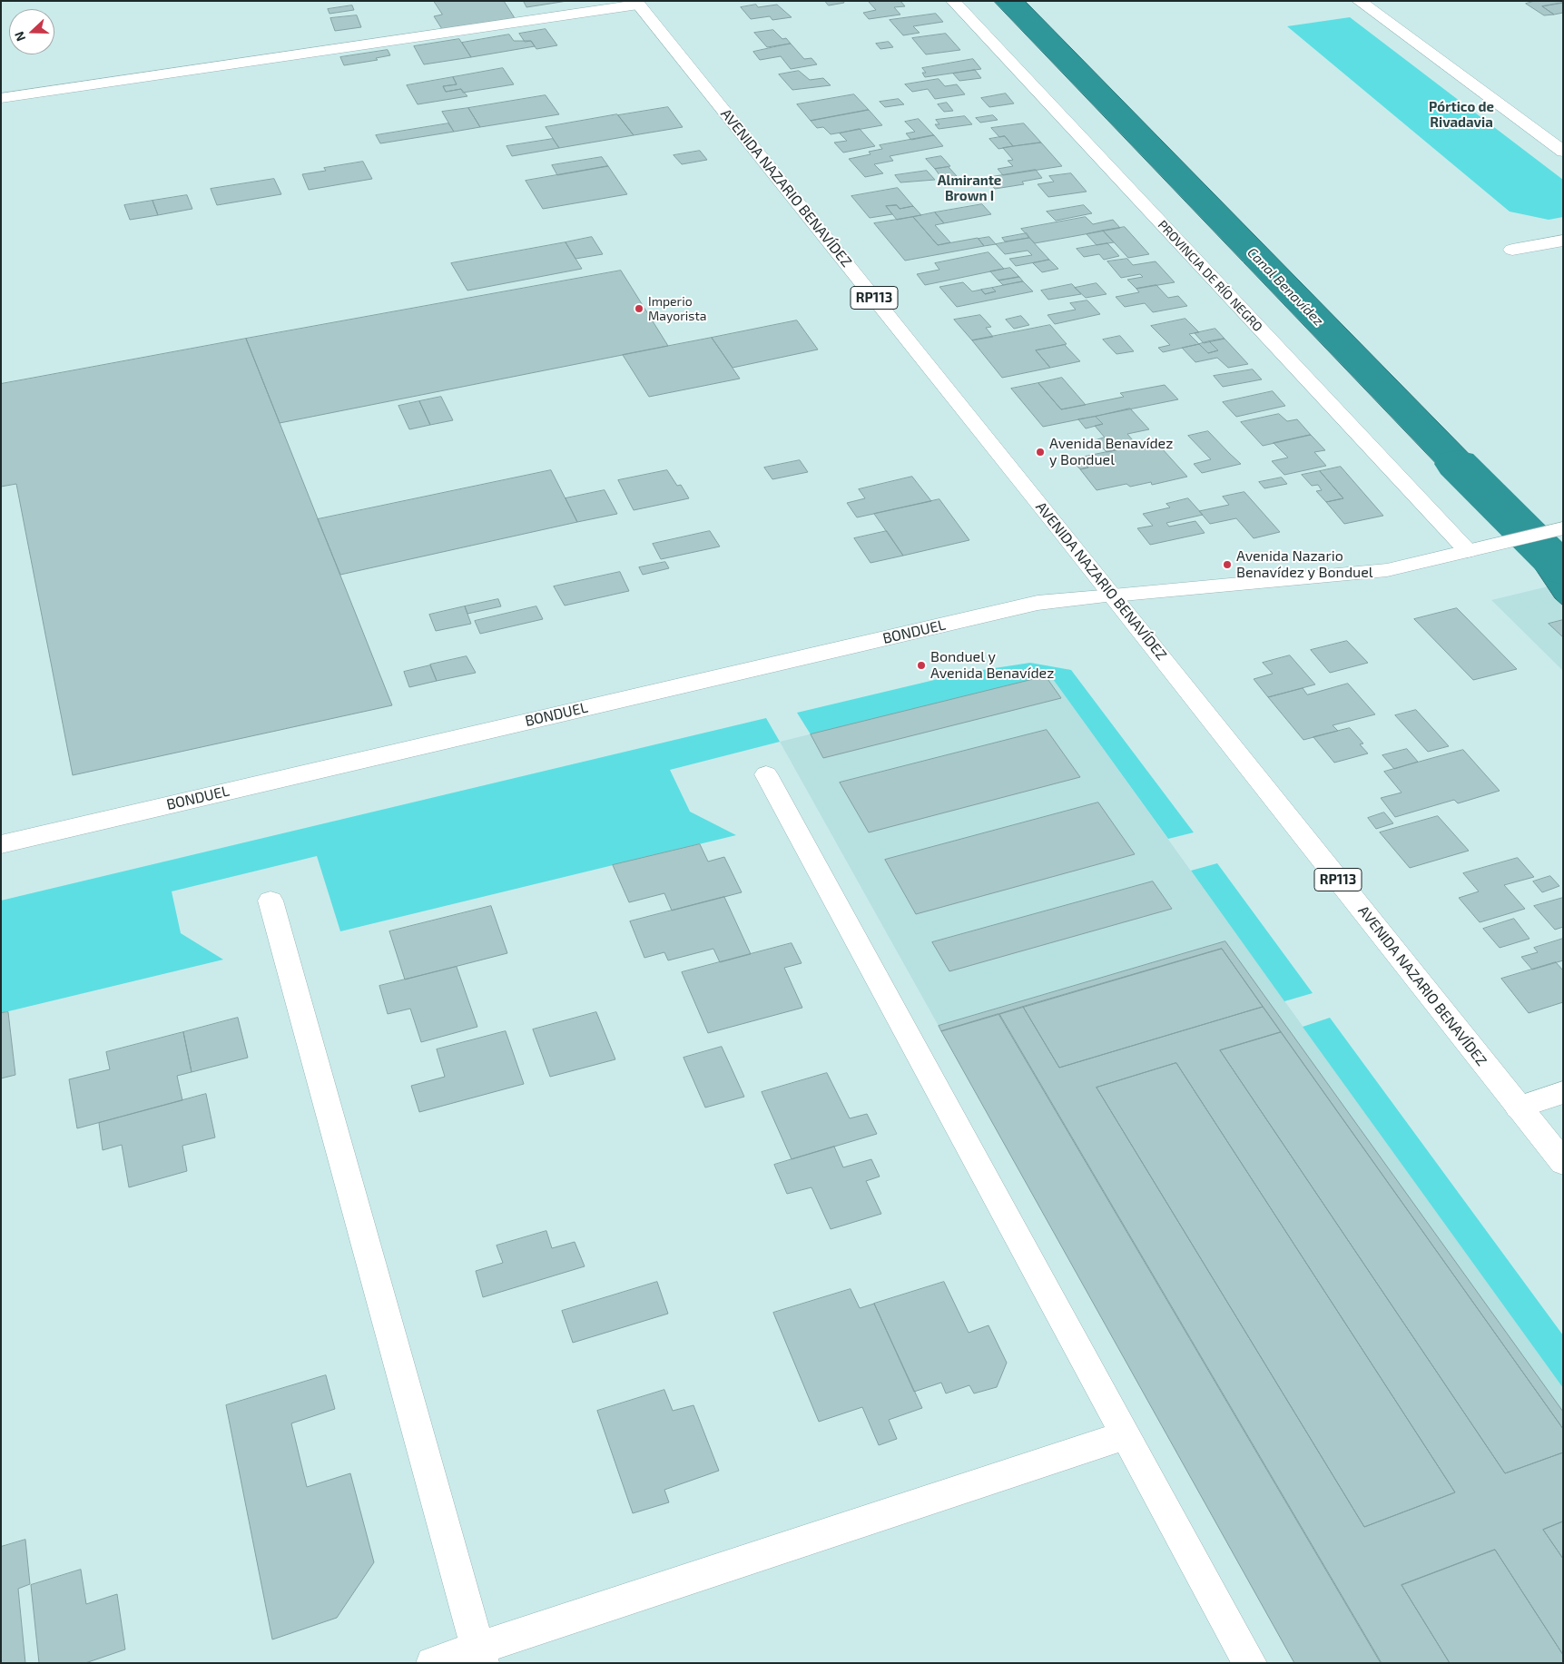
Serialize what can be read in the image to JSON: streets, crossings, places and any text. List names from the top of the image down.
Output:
{
  "streets": {
    "street": [
      "AVENIDA NAZARIO BENAVÍDEZ",
      "PROVINCIA DE RÍO NEGRO",
      "RP113",
      "BONDUEL"
    ]
  },
  "crossings": [
    ["AVENIDA NAZARIO BENAVÍDEZ", "BONDUEL"],
    ["PROVINCIA DE RÍO NEGRO", "BONDUEL"]
  ],
  "districts": ["Pórtico de Rivadavia", "Almirante Brown I"],
  "water": ["Canal Benavídez"],
  "places": [
    "Imperio Mayorista",
    "Avenida Benavídez y Bonduel",
    "Avenida Nazario Benavídez y Bonduel",
    "Bonduel y Avenida Benavídez"
  ],
  "north": "left"
}
